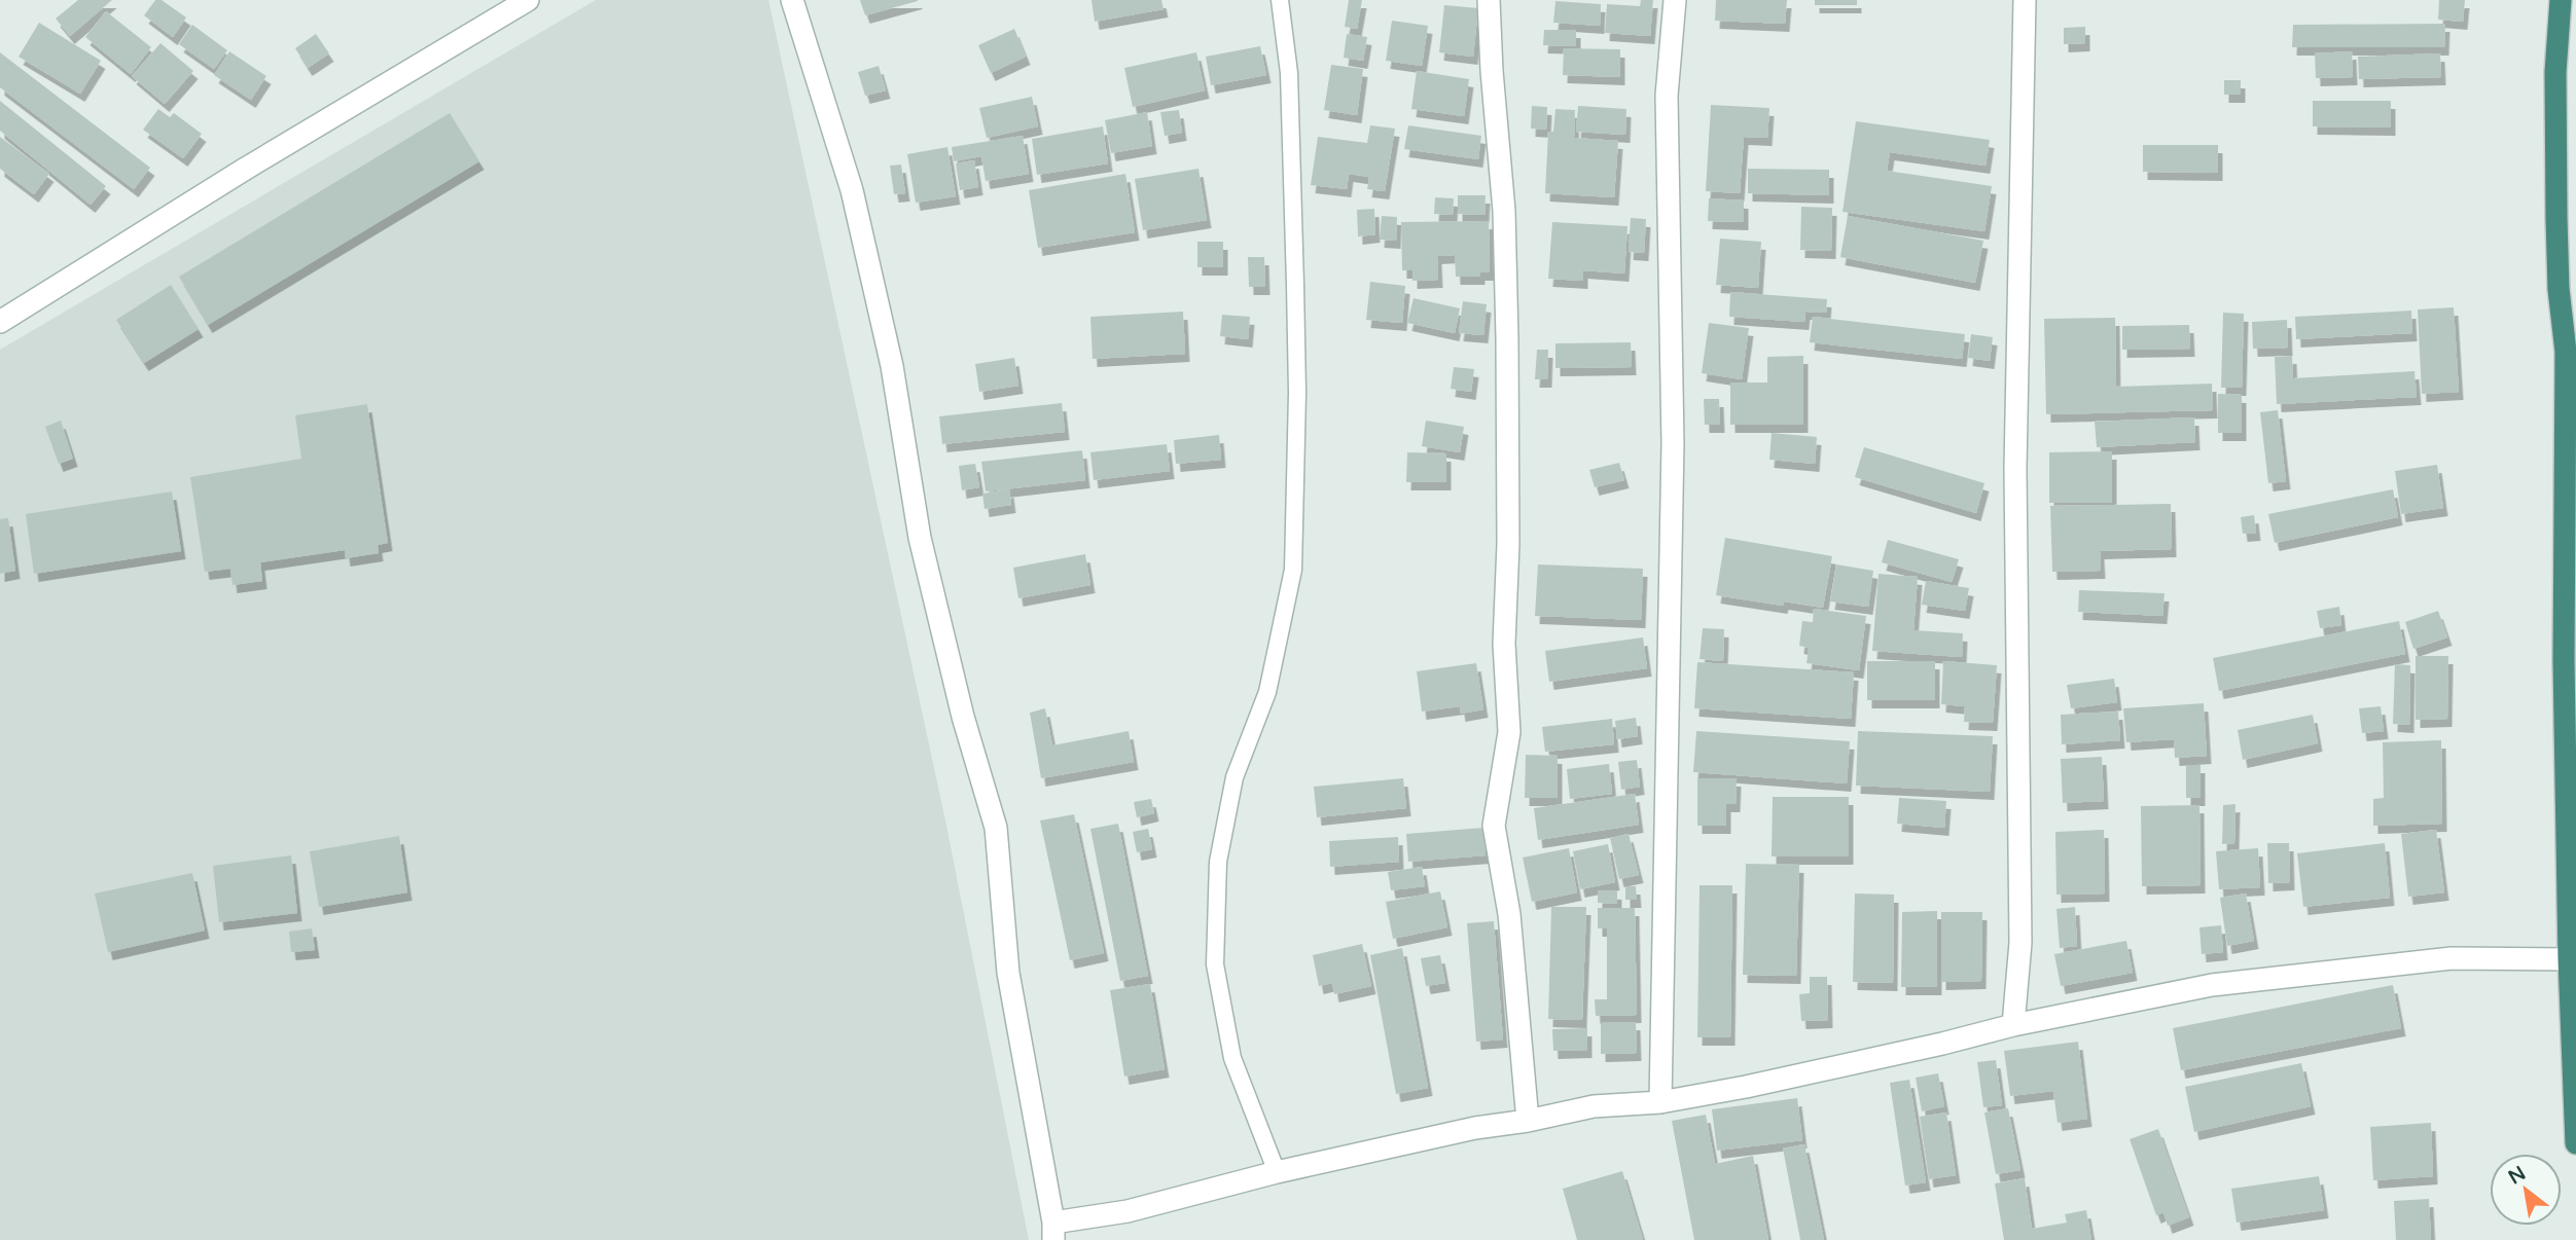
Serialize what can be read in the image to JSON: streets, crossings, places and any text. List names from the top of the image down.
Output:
{
  "north": "top left"
}
